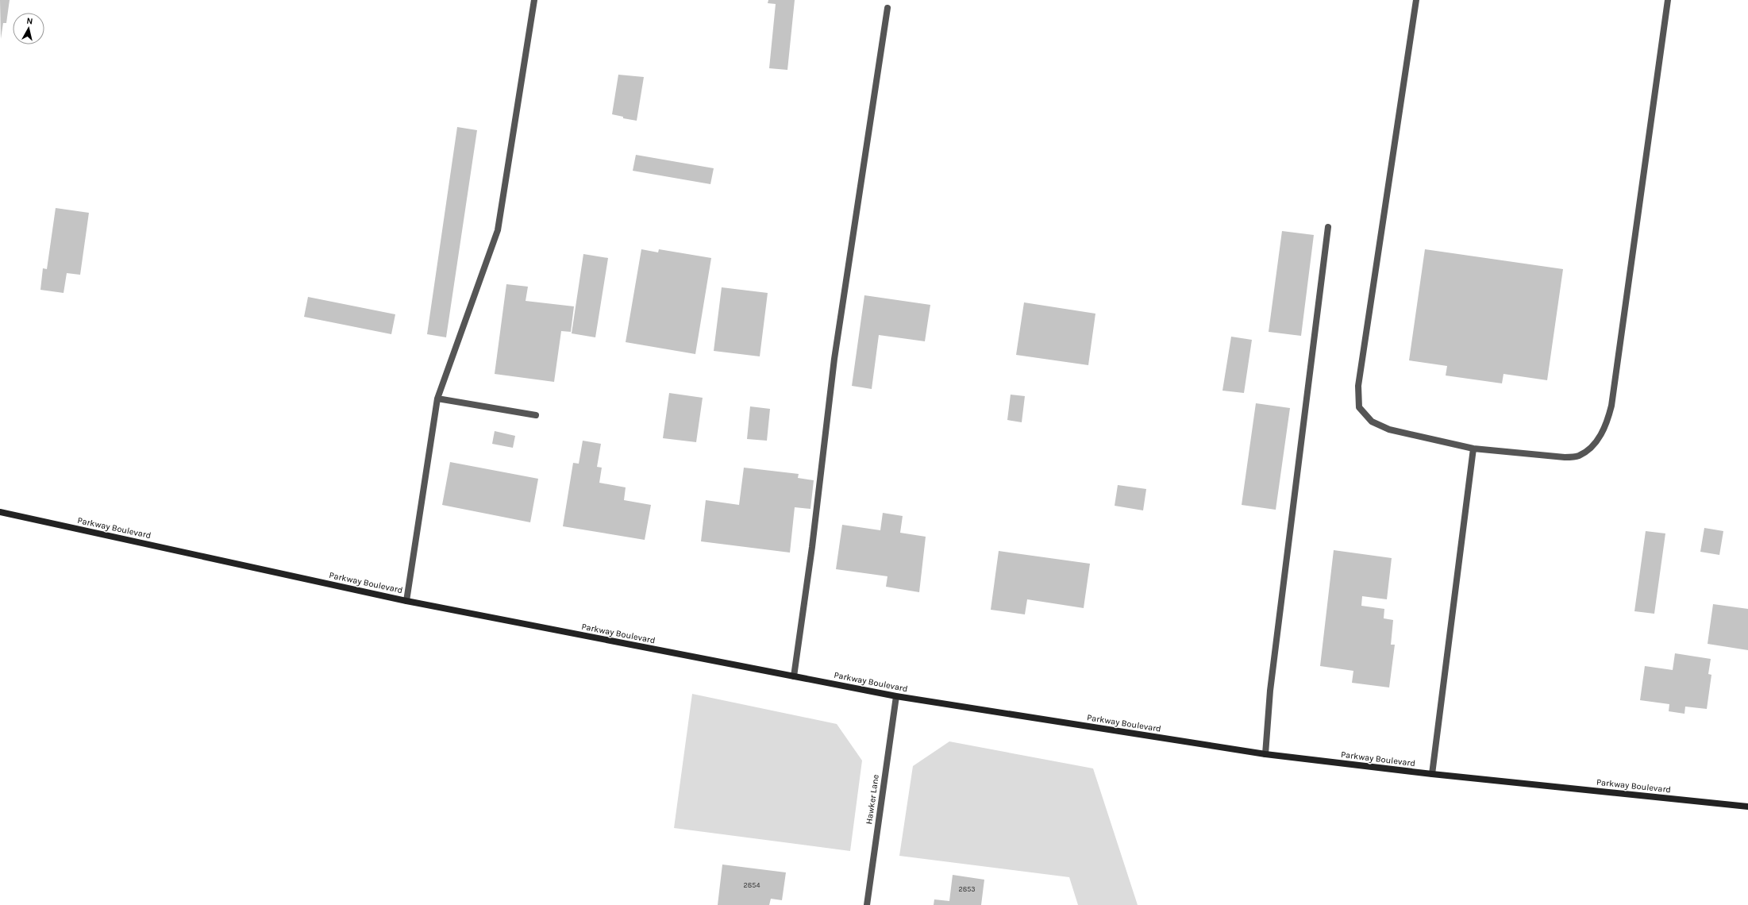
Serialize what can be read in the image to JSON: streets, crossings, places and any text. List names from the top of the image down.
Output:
{
  "streets": {
    "street": ["Parkway Boulevard", "Hawker Lane"]
  },
  "crossings": [
    ["Parkway Boulevard", "Hawker Lane"]
  ],
  "house_numbers": ["2854", "2853"],
  "north": "top"
}
